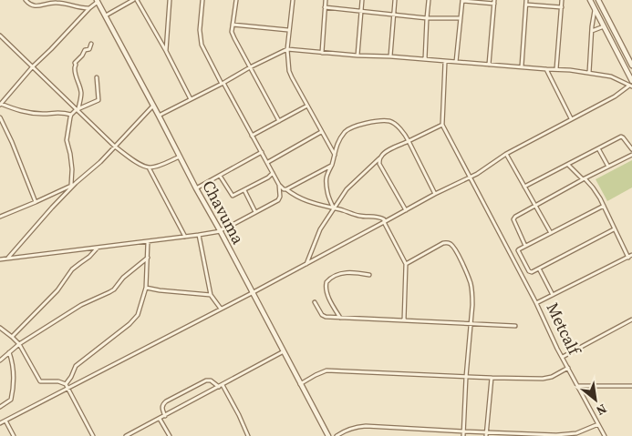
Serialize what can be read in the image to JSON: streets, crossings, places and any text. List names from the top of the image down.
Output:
{
  "streets": {
    "street": ["Chavuma", "Metcalf"]
  },
  "north": "bottom right"
}
